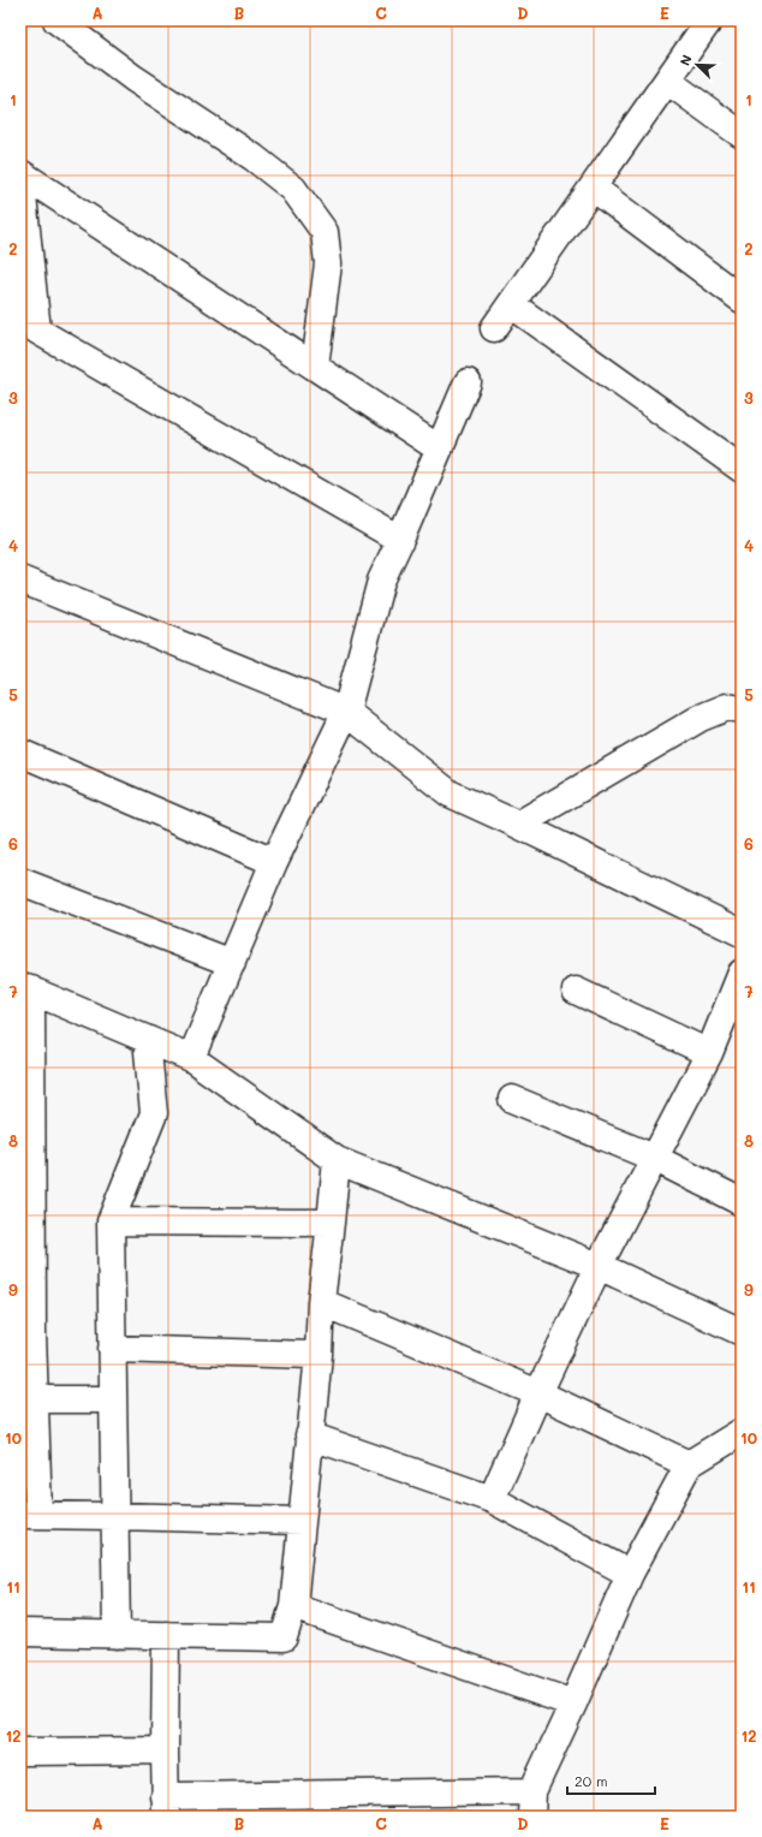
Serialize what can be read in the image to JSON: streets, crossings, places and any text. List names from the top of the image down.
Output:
{
  "scale_bar": "20 m",
  "north": "top left",
  "grid": {
    "columns": [
      "A",
      "B",
      "C",
      "D",
      "E"
    ],
    "rows": [
      "1",
      "2",
      "3",
      "4",
      "5",
      "6",
      "7",
      "8",
      "9",
      "10",
      "11",
      "12"
    ]
  }
}
